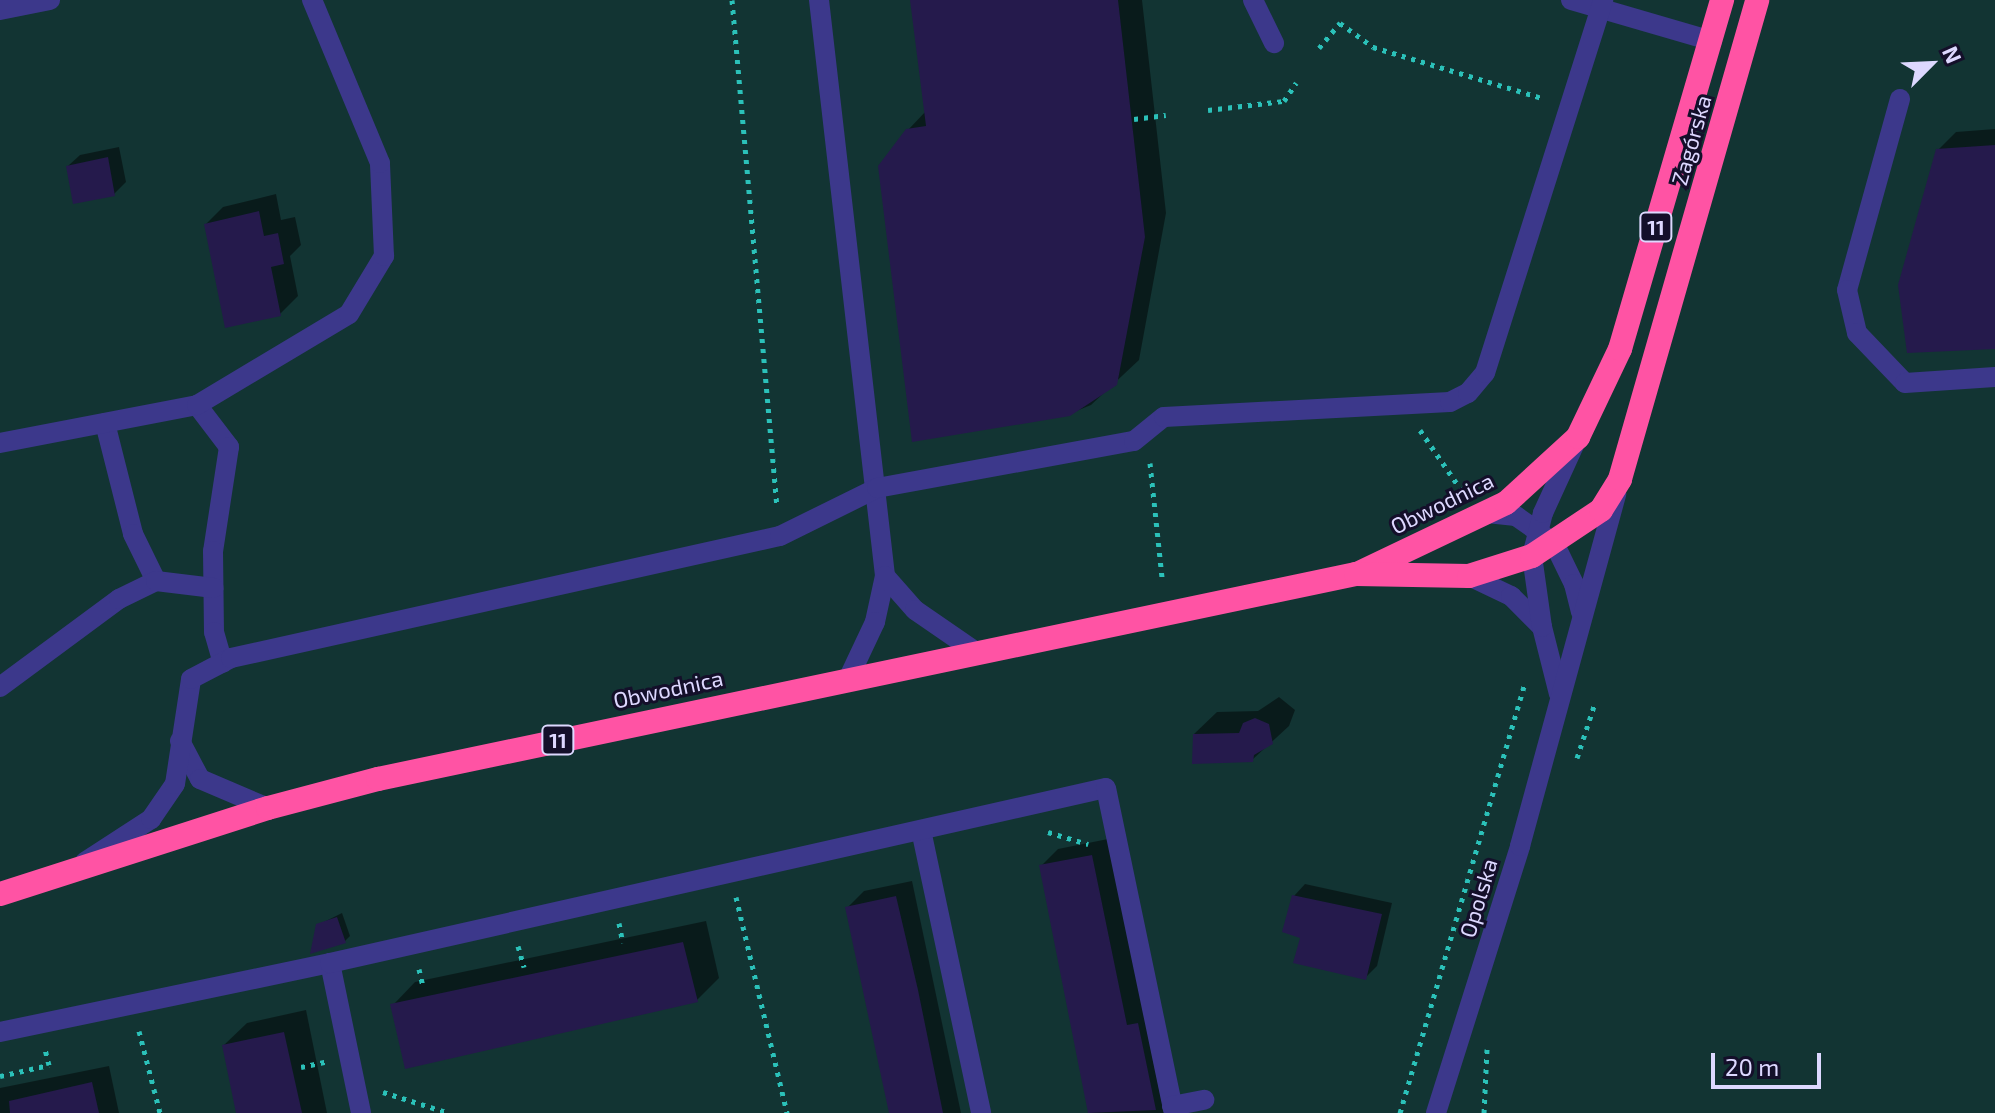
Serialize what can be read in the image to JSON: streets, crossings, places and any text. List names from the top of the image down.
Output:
{
  "streets": {
    "highway": ["Zagórska", "11", "Obwodnica"],
    "street": ["Opolska"]
  },
  "crossings": [
    ["Zagórska", "Obwodnica"],
    ["Zagórska", "Opolska"],
    ["Obwodnica", "Opolska"]
  ],
  "scale_bar": "20 m",
  "north": "top right"
}
